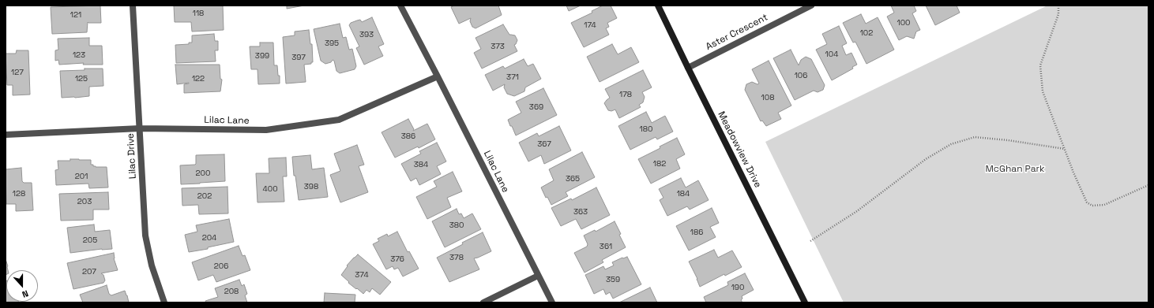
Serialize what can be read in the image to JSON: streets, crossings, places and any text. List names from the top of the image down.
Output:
{
  "streets": {
    "street": [
      "Aster Crescent",
      "Lilac Lane",
      "Meadowview Drive",
      "Lilac Drive"
    ]
  },
  "crossings": [
    ["Aster Crescent", "Meadowview Drive"],
    ["Lilac Lane", "Lilac Drive"]
  ],
  "parks": ["McGhan Park"],
  "house_numbers": [
    "118",
    "121",
    "100",
    "174",
    "102",
    "393",
    "395",
    "373",
    "104",
    "123",
    "399",
    "397",
    "127",
    "106",
    "371",
    "125",
    "122",
    "178",
    "108",
    "369",
    "180",
    "386",
    "367",
    "182",
    "384",
    "200",
    "201",
    "365",
    "398",
    "400",
    "128",
    "184",
    "202",
    "203",
    "363",
    "380",
    "186",
    "204",
    "205",
    "361",
    "378",
    "376",
    "206",
    "207",
    "374",
    "359",
    "190",
    "208"
  ],
  "north": "bottom"
}
